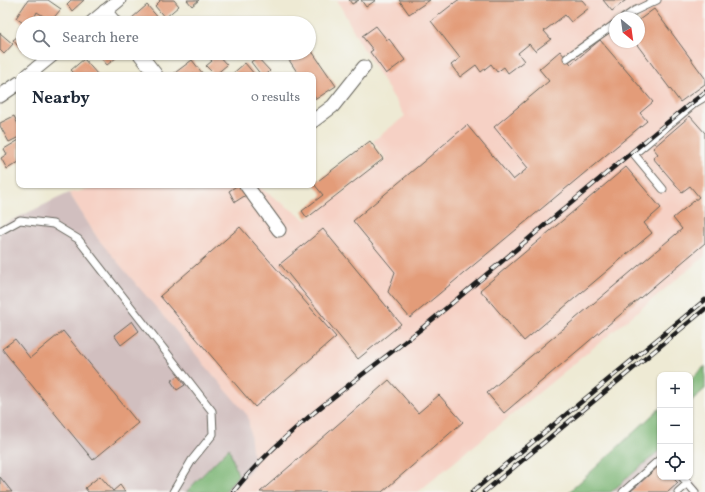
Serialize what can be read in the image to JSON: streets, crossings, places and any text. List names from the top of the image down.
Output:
{
  "north": "bottom right",
  "page": {
    "search": "Search here",
    "heading": ["Nearby", "0 results"],
    "map_buttons": ["+", "−"]
  }
}
